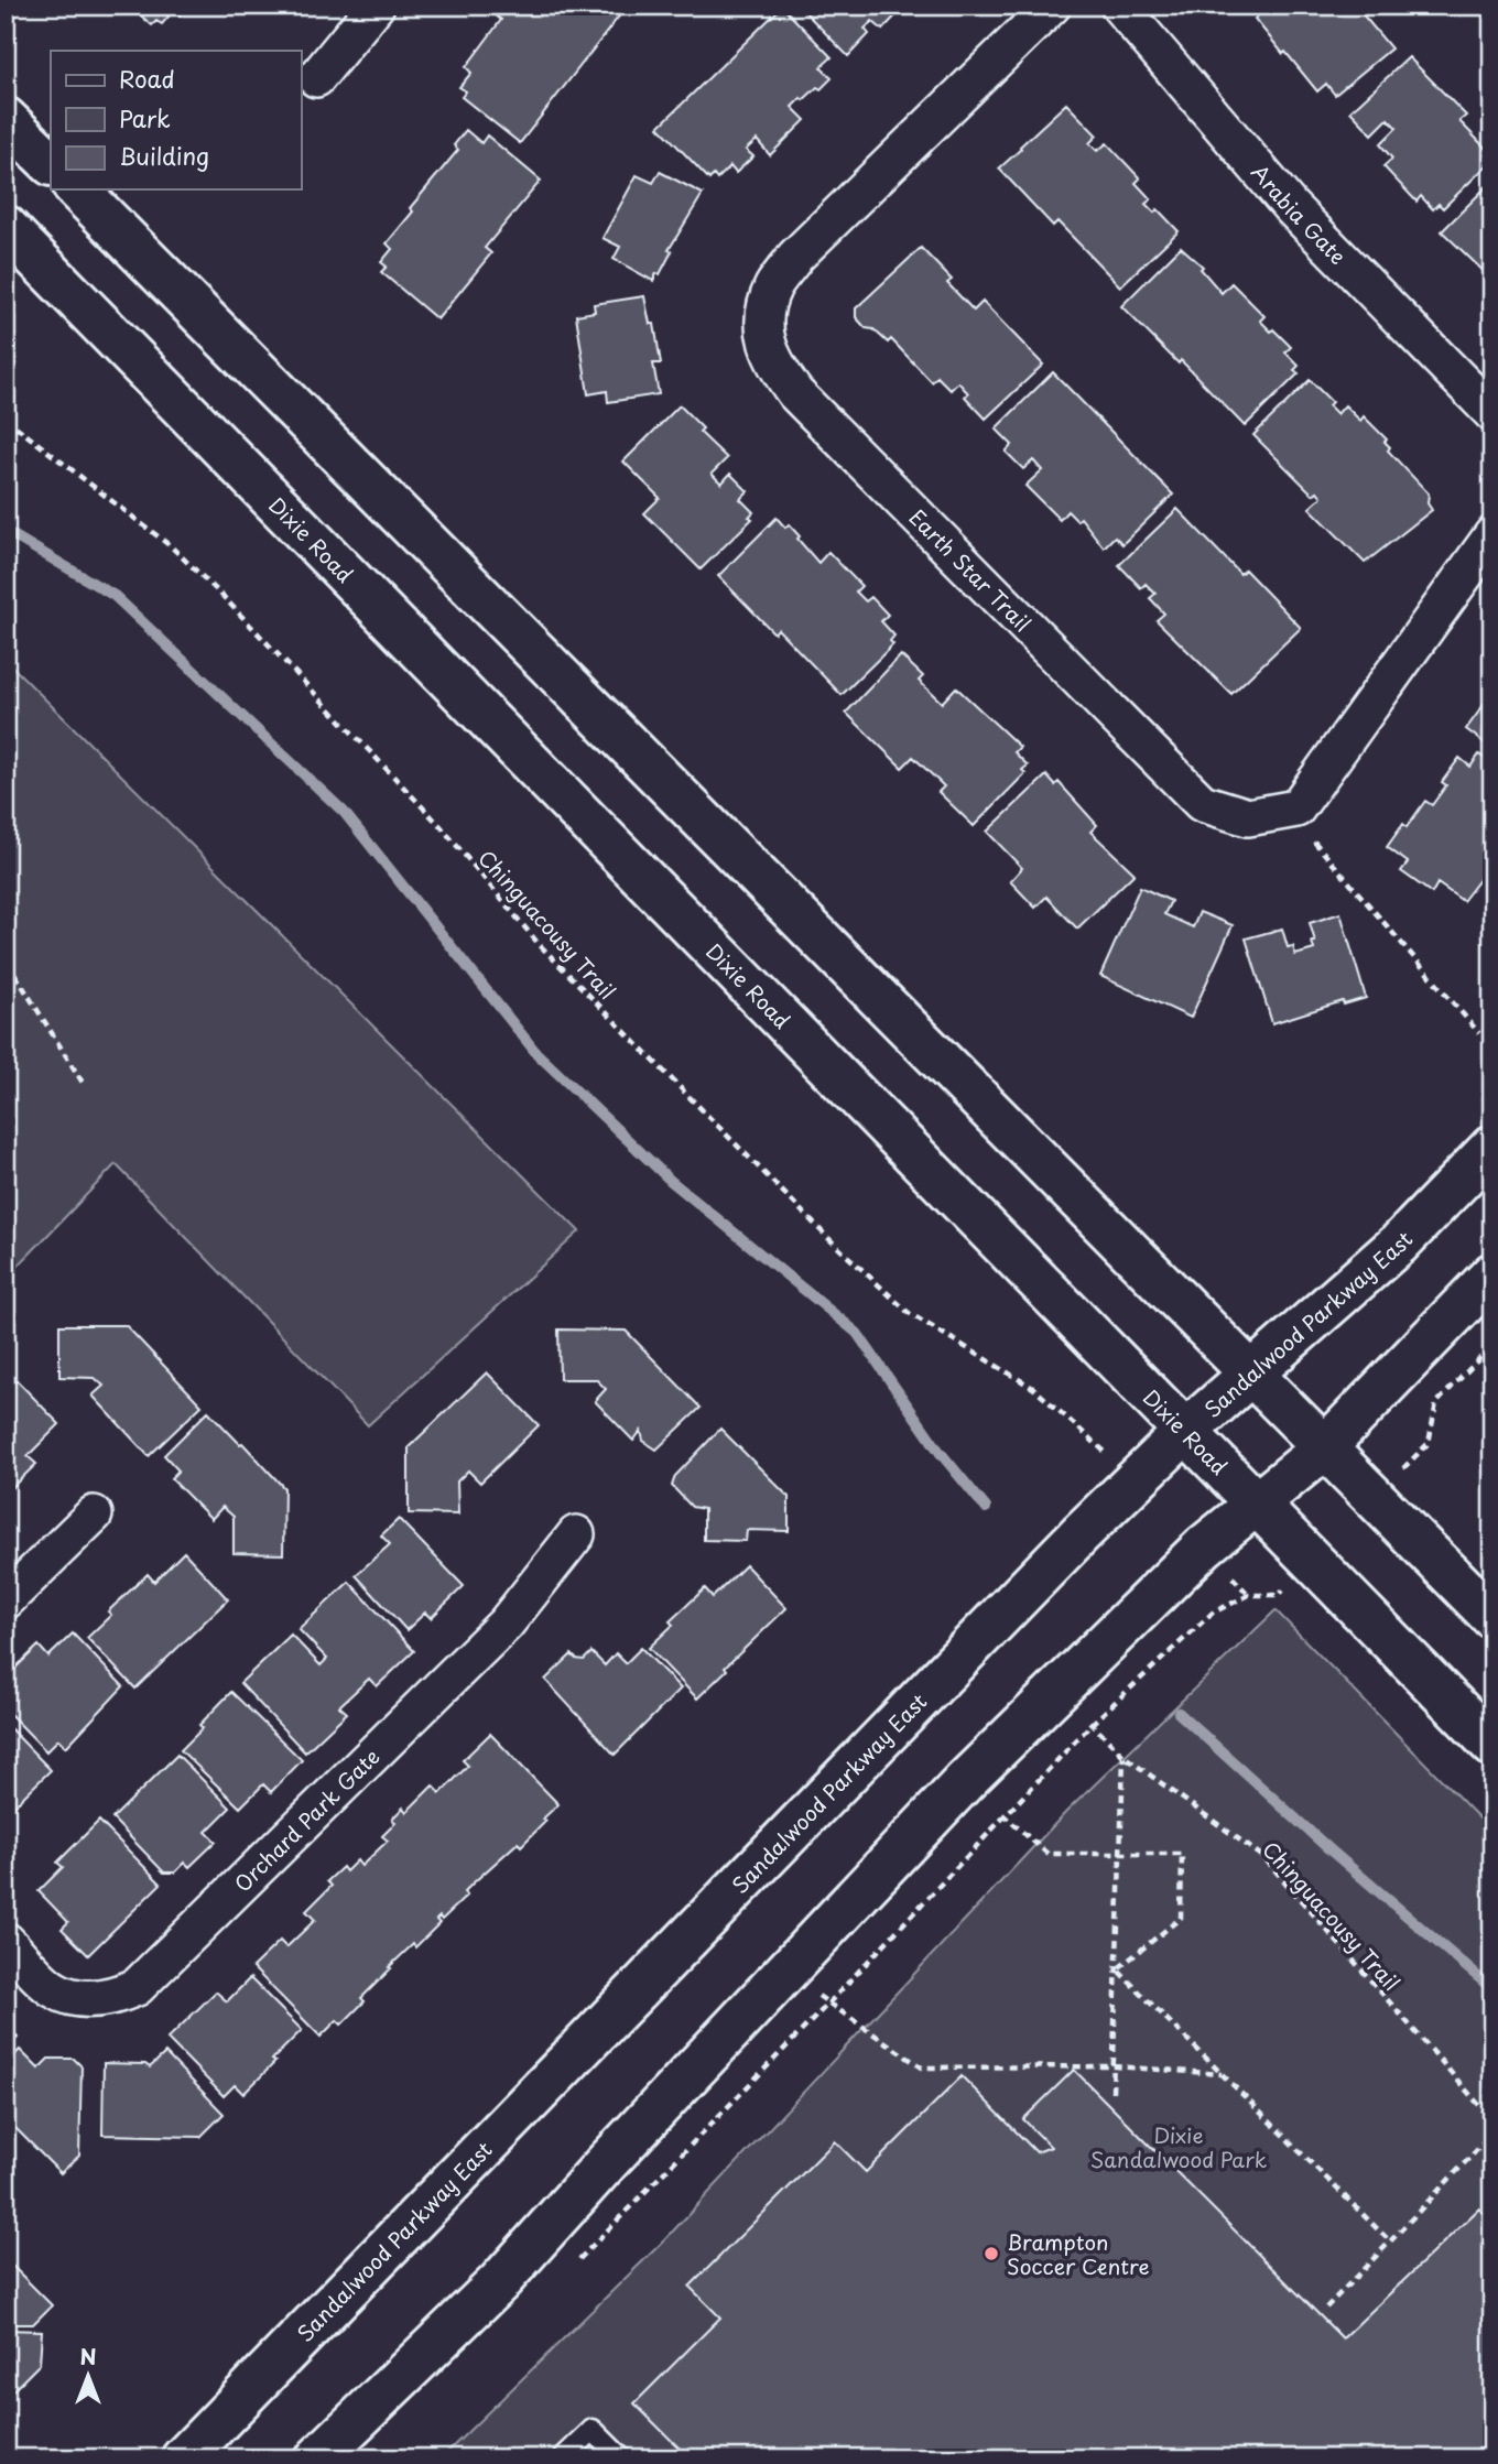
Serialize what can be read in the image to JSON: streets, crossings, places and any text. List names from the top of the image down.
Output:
{
  "streets": {
    "main road": ["Dixie Road", "Sandalwood Parkway East"],
    "street": ["Arabia Gate", "Earth Star Trail", "Orchard Park Gate"],
    "path": ["Chinguacousy Trail"]
  },
  "crossings": [
    ["Dixie Road", "Sandalwood Parkway East"]
  ],
  "parks": ["Dixie Sandalwood Park"],
  "places": ["Brampton Soccer Centre"],
  "legend": ["Road", "Park", "Building"],
  "north": "top"
}
